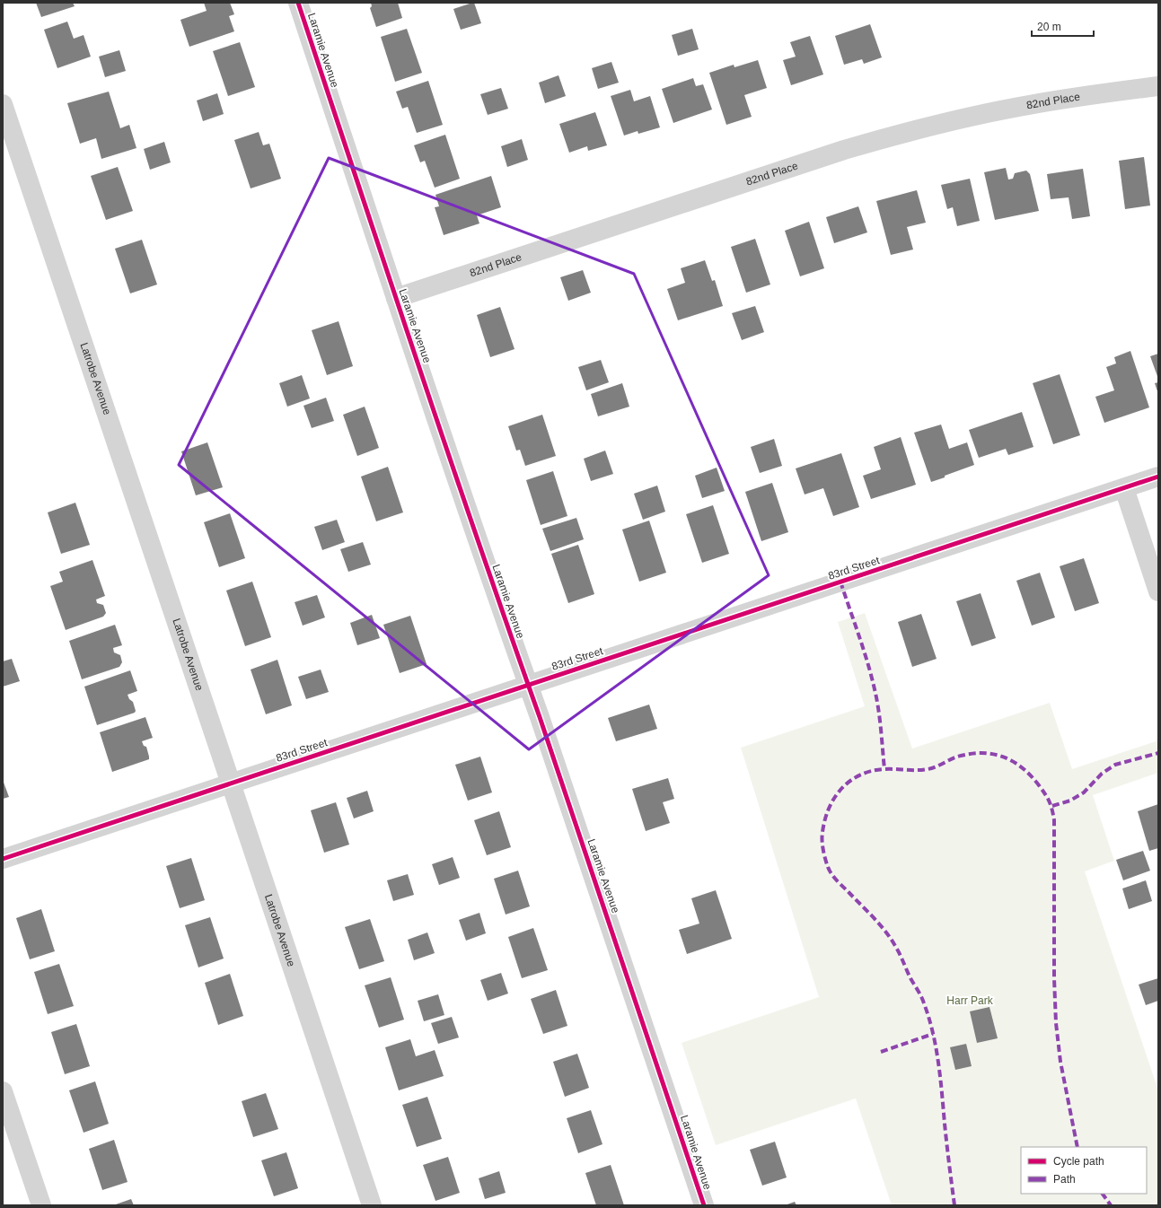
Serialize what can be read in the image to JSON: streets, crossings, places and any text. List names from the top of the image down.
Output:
{
  "streets": {
    "street": [
      "Laramie Avenue",
      "82nd Place",
      "Latrobe Avenue",
      "83rd Street"
    ]
  },
  "crossings": [
    ["Laramie Avenue", "82nd Place"],
    ["Laramie Avenue", "83rd Street"],
    ["Latrobe Avenue", "83rd Street"]
  ],
  "parks": ["Harr Park"],
  "legend": ["Cycle path", "Path"],
  "scale_bar": "20 m"
}
